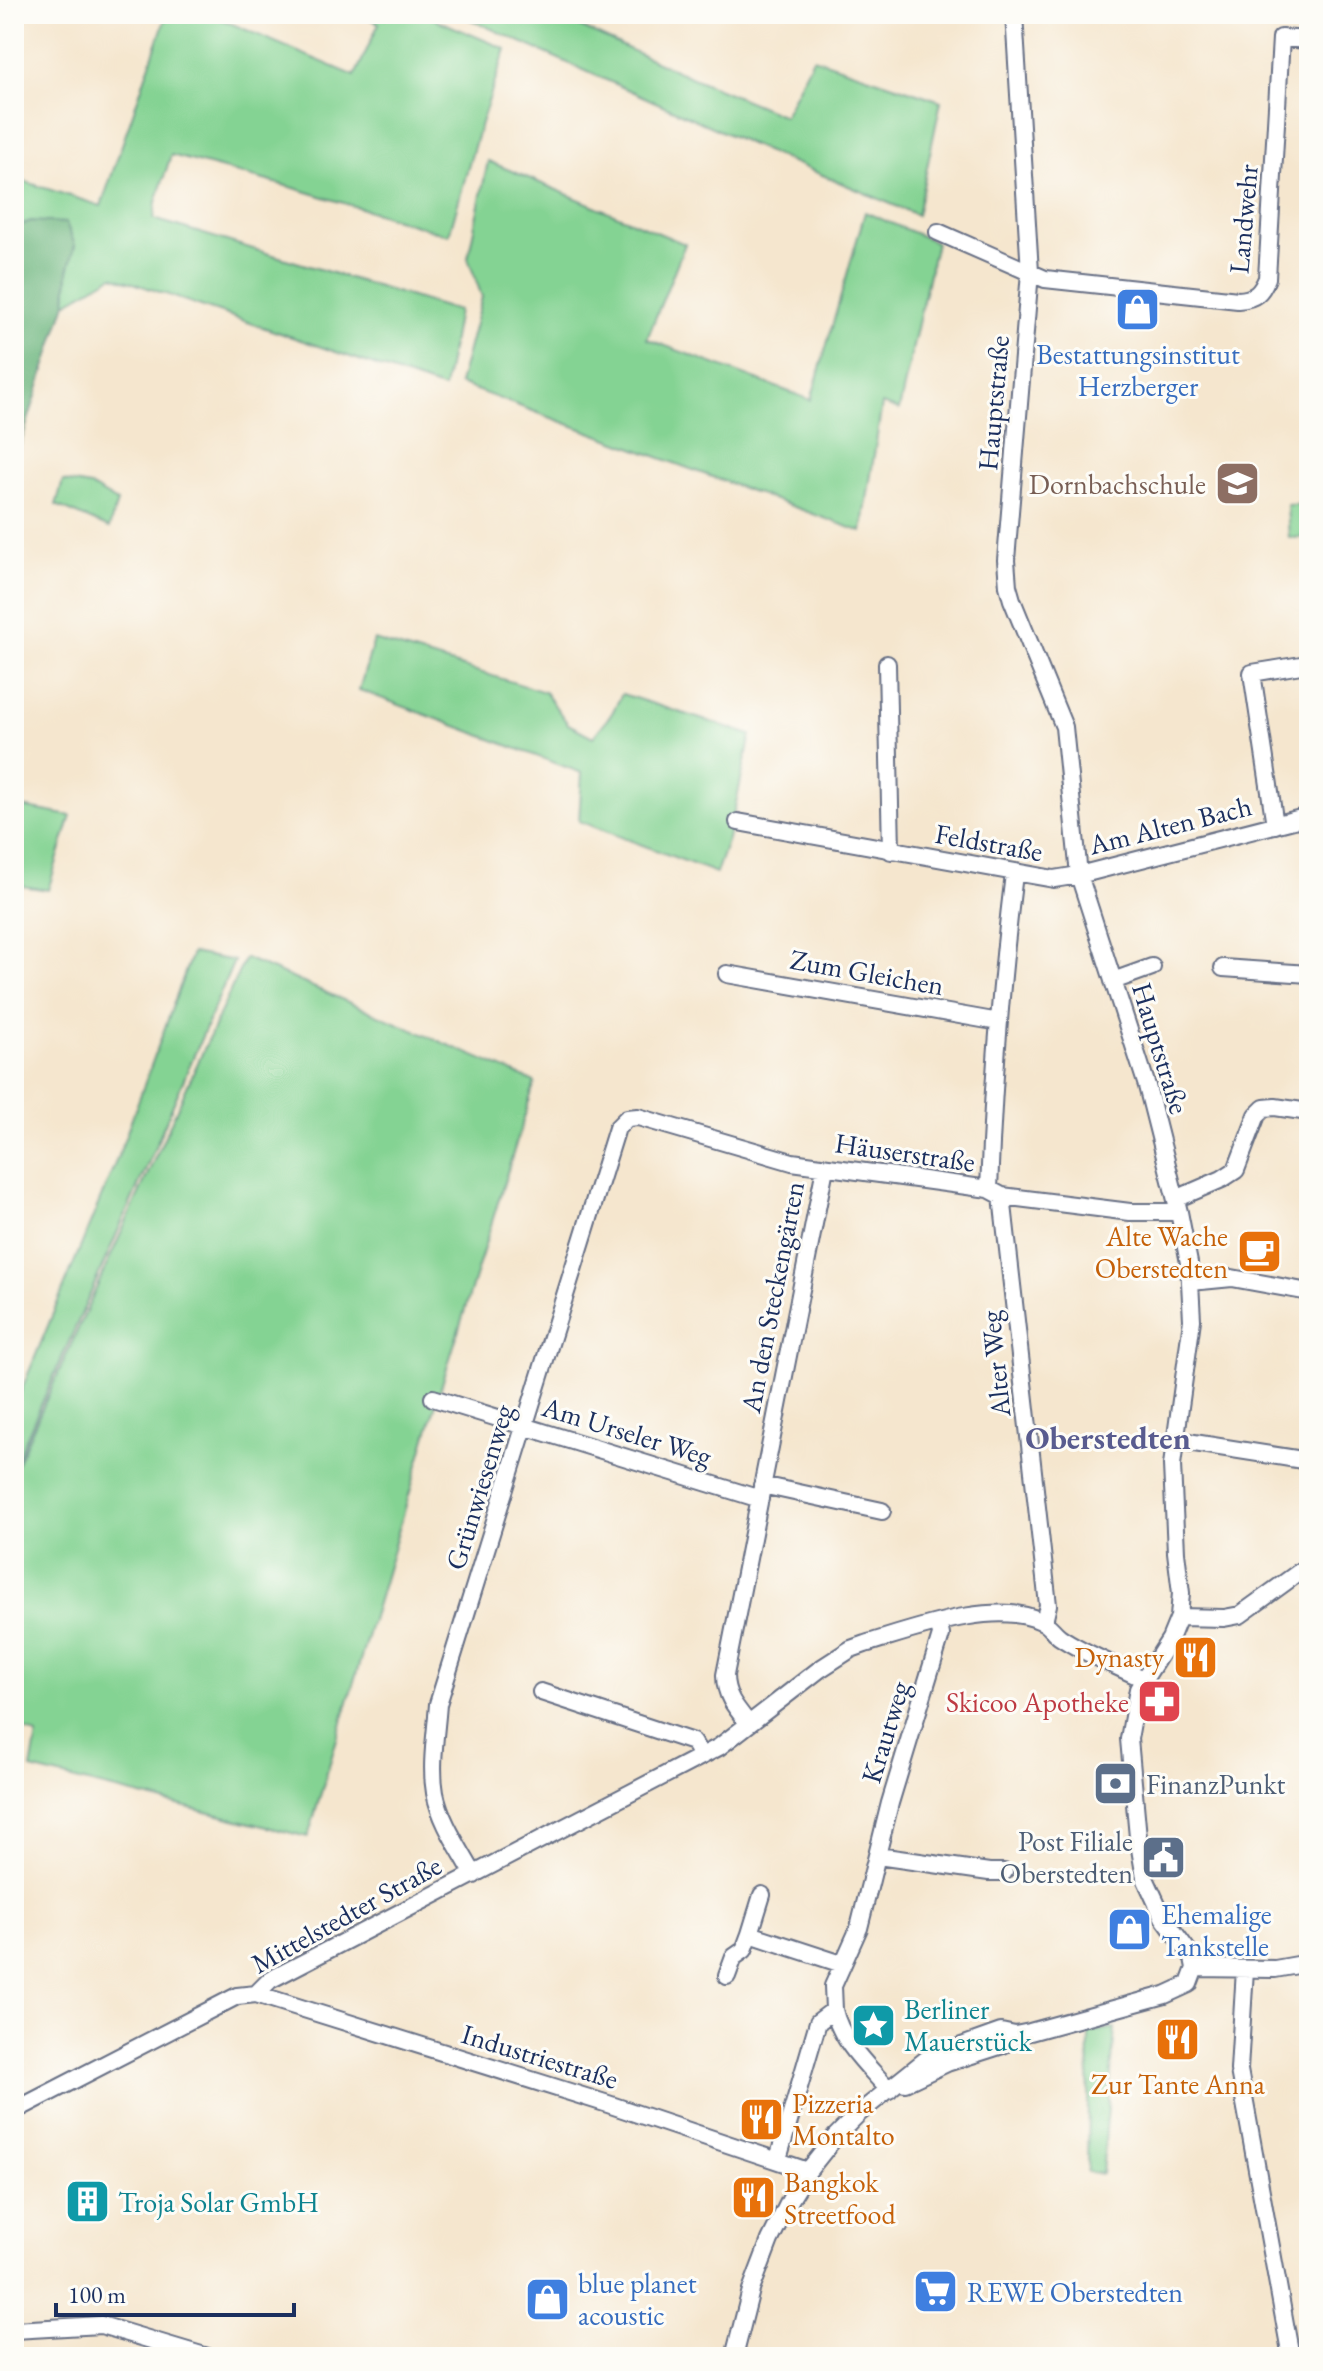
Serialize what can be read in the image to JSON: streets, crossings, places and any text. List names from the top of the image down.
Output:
{
  "streets": {
    "street": [
      "Landwehr",
      "Hauptstraße",
      "Am Alten Bach",
      "Feldstraße",
      "Zum Gleichen",
      "Häuserstraße",
      "An den Steckengärten",
      "Alter Weg",
      "Am Urseler Weg",
      "Grünwiesenweg",
      "Krautweg",
      "Mittelstedter Straße",
      "Industriestraße"
    ]
  },
  "crossings": [
    ["Landwehr", "Hauptstraße"],
    ["Hauptstraße", "Am Alten Bach"],
    ["Hauptstraße", "Feldstraße"],
    ["Hauptstraße", "Häuserstraße"],
    ["Hauptstraße", "Mittelstedter Straße"],
    ["Am Alten Bach", "Feldstraße"],
    ["Feldstraße", "Alter Weg"],
    ["Zum Gleichen", "Alter Weg"],
    ["Häuserstraße", "An den Steckengärten"],
    ["Häuserstraße", "Alter Weg"],
    ["Häuserstraße", "Grünwiesenweg"],
    ["An den Steckengärten", "Am Urseler Weg"],
    ["An den Steckengärten", "Mittelstedter Straße"],
    ["Alter Weg", "Mittelstedter Straße"],
    ["Am Urseler Weg", "Grünwiesenweg"],
    ["Grünwiesenweg", "Mittelstedter Straße"],
    ["Krautweg", "Mittelstedter Straße"],
    ["Krautweg", "Industriestraße"],
    ["Mittelstedter Straße", "Industriestraße"]
  ],
  "districts": ["Oberstedten"],
  "places": {
    "shop": ["Bestattungsinstitut Herzberger", "Ehemalige Tankstelle", "blue planet acoustic"],
    "school or university": ["Dornbachschule"],
    "cafe": ["Alte Wache Oberstedten"],
    "restaurant": [
      "Dynasty",
      "Zur Tante Anna",
      "Pizzeria Montalto",
      "Bangkok Streetfood"
    ],
    "pharmacy": ["Skicoo Apotheke"],
    "bank": ["FinanzPunkt"],
    "public building": ["Post Filiale Oberstedten"],
    "place": ["Berliner Mauerstück"],
    "building": ["Troja Solar GmbH"],
    "supermarket": ["REWE Oberstedten"]
  },
  "scale_bar": "100 m"
}
